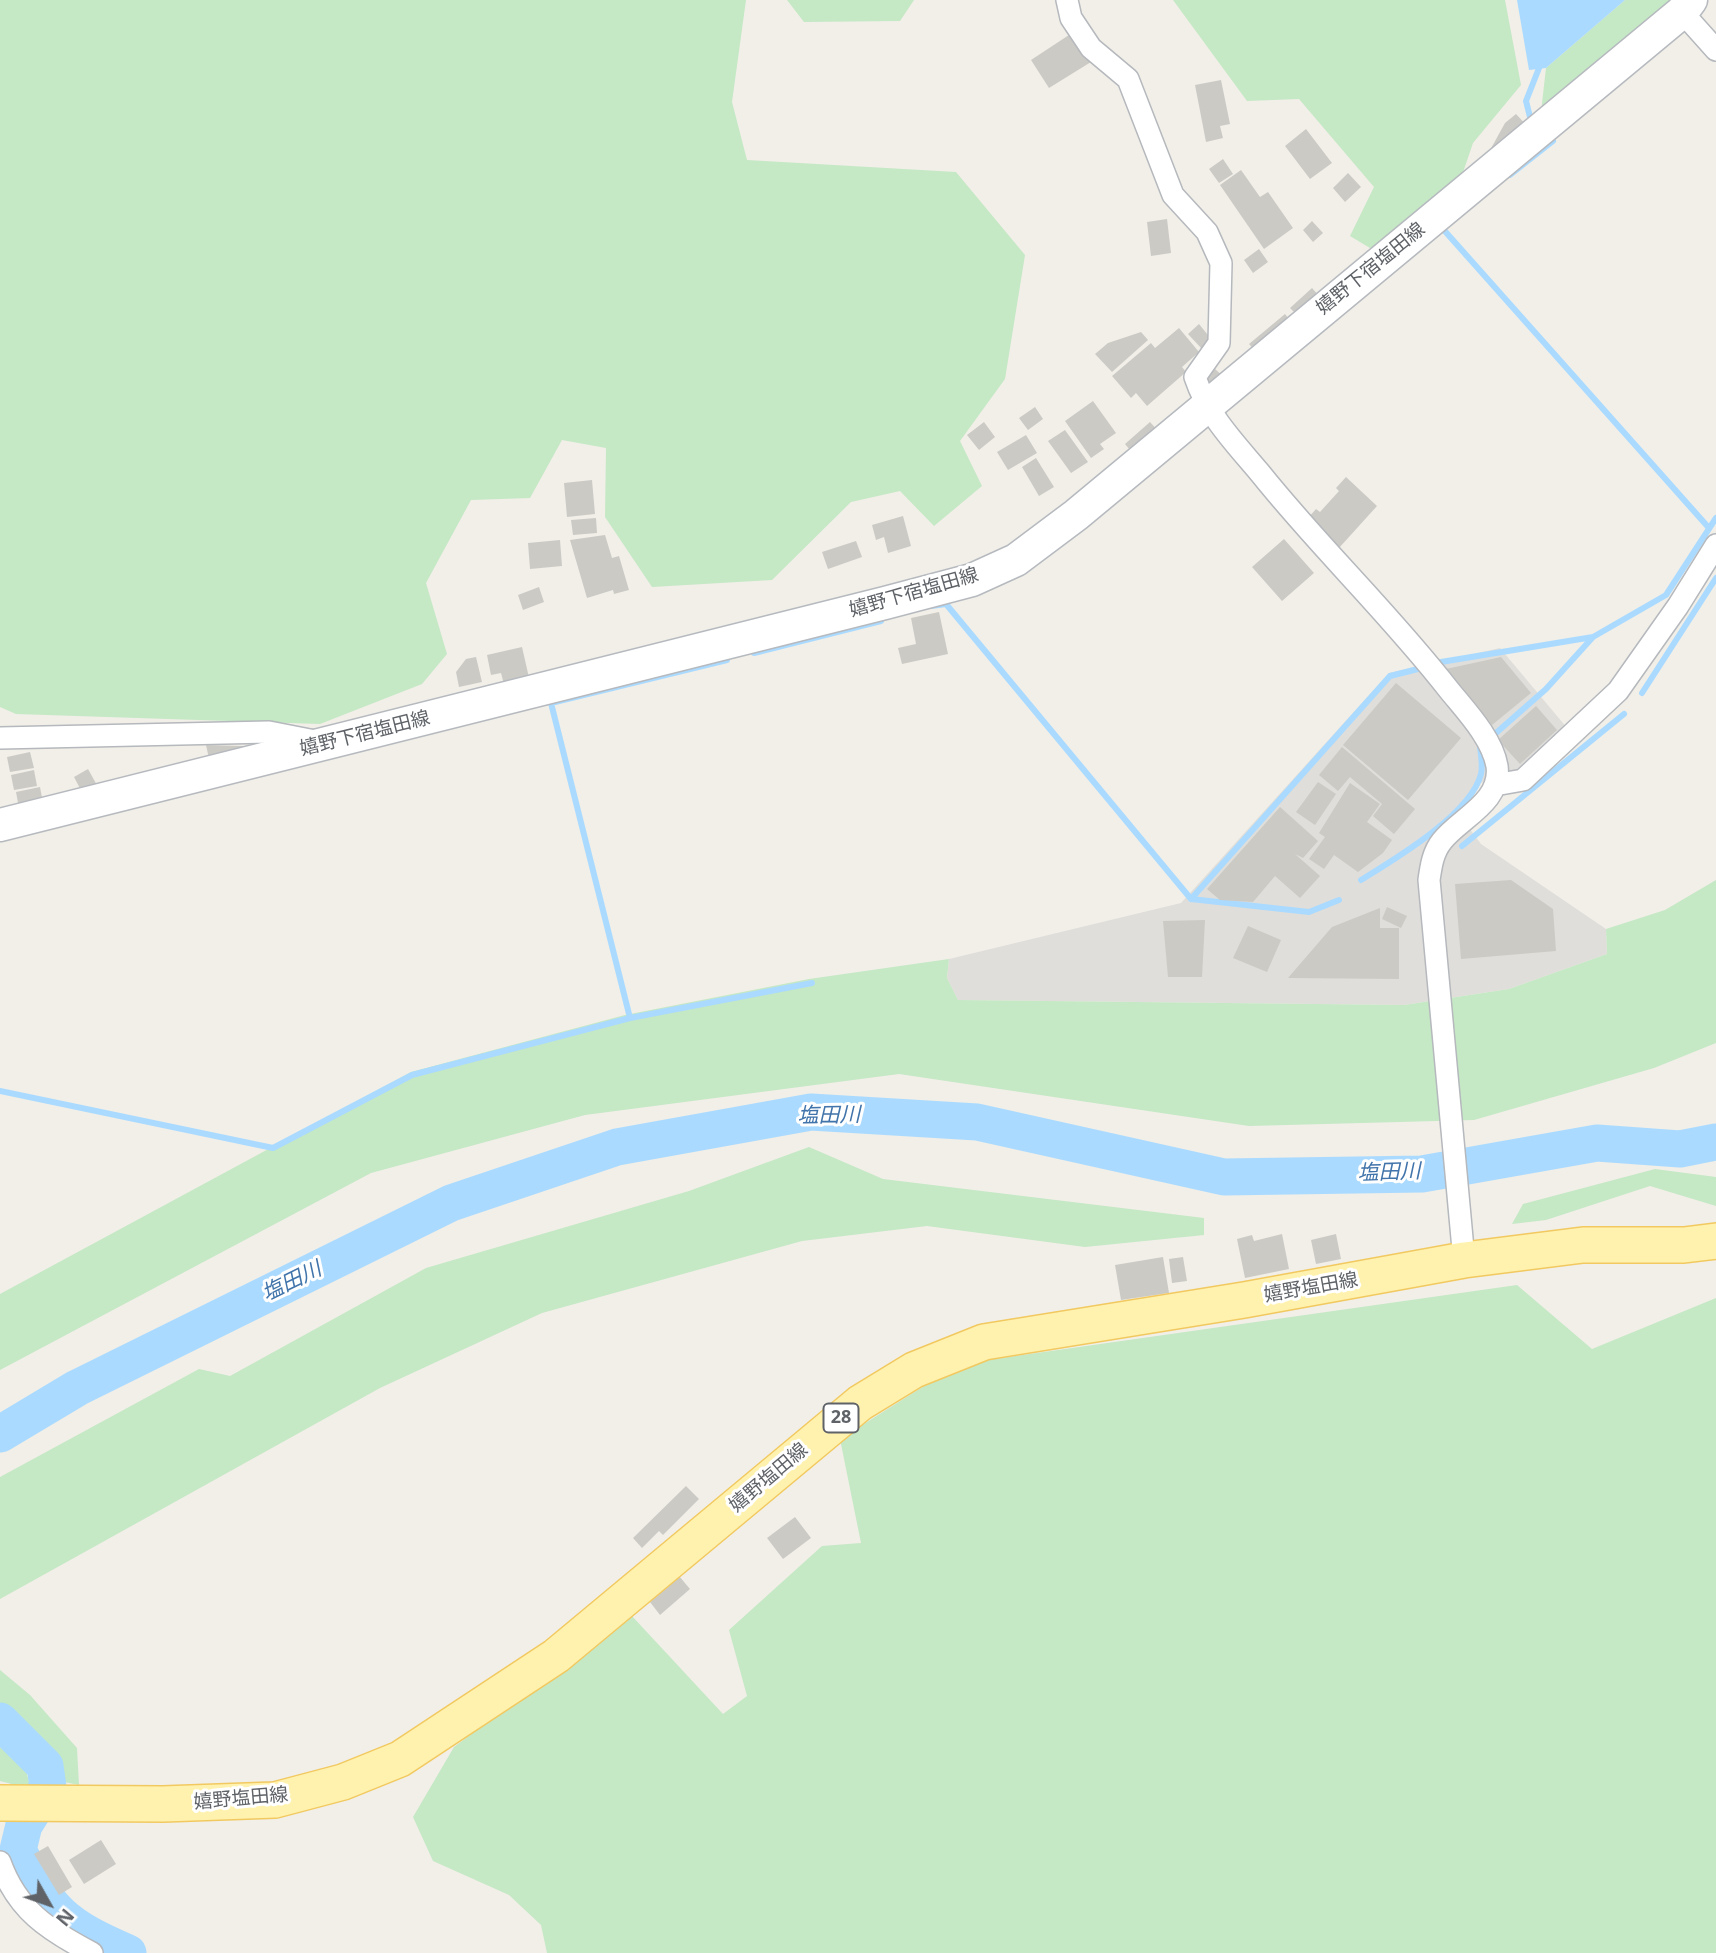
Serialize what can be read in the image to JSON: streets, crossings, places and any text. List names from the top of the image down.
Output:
{
  "streets": {
    "main road": ["嬉野下宿塩田線", "嬉野塩田線", "28"]
  },
  "water": ["塩田川"],
  "north": "bottom right"
}
